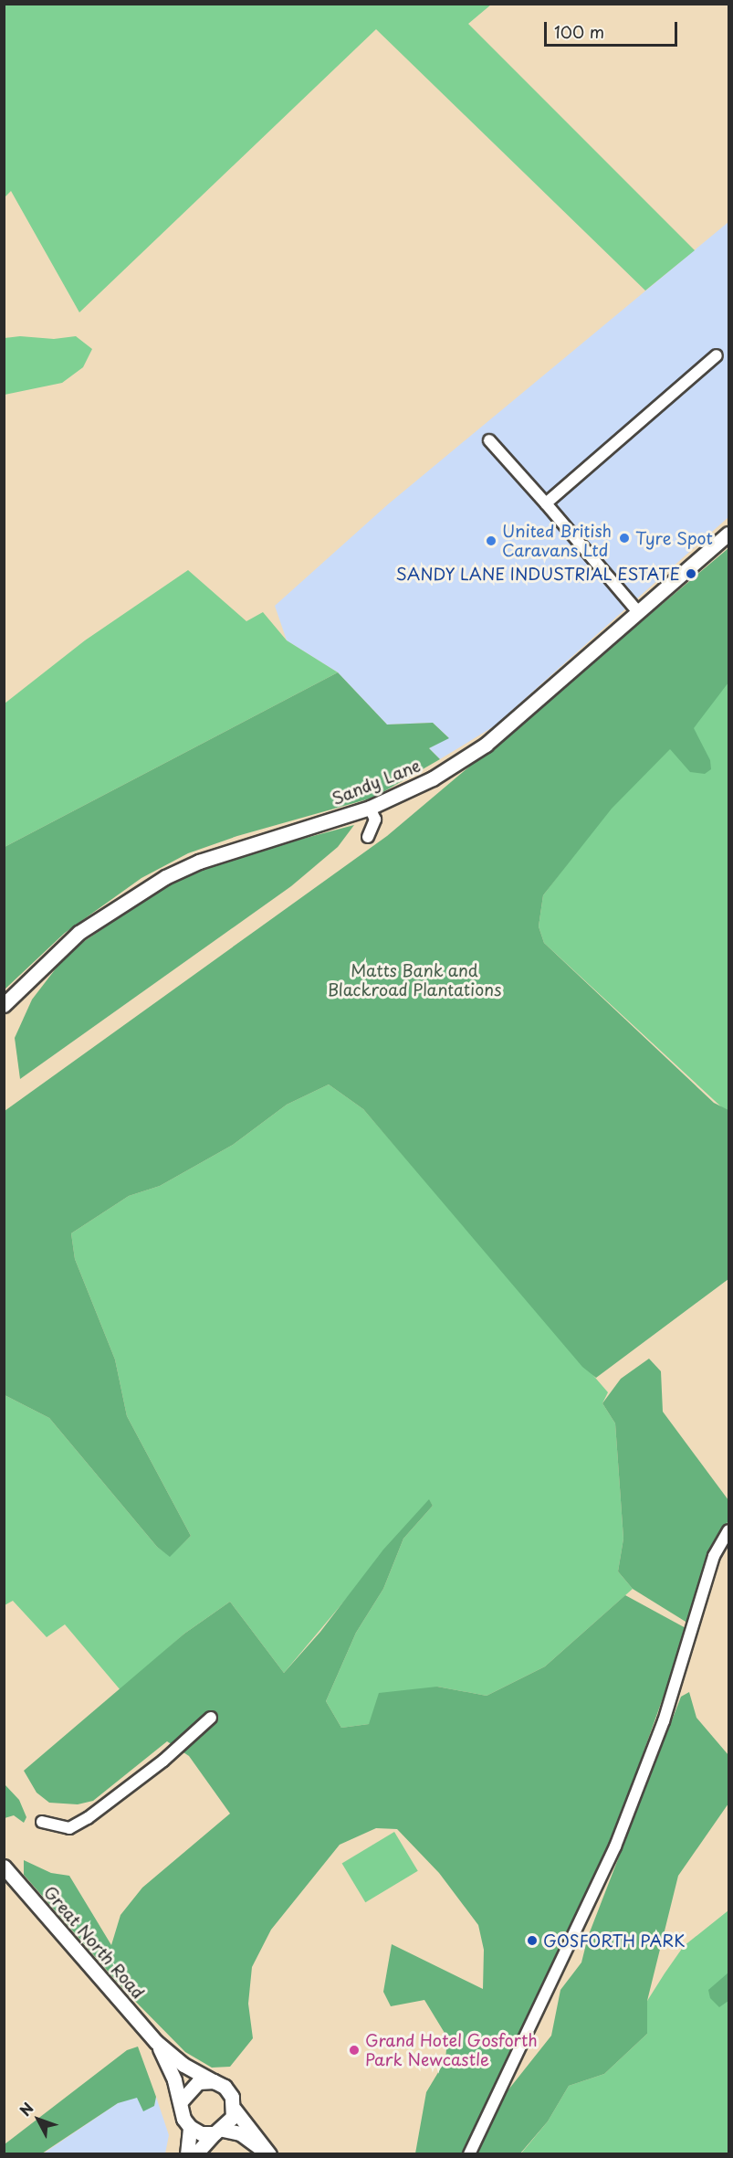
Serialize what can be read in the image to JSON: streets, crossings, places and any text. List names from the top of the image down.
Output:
{
  "streets": {
    "main road": ["Sandy Lane", "Great North Road"]
  },
  "parks": ["Matts Bank and Blackroad Plantations"],
  "places": [
    "Tyre Spot",
    "United British Caravans Ltd",
    "SANDY LANE INDUSTRIAL ESTATE",
    "GOSFORTH PARK",
    "Grand Hotel Gosforth Park Newcastle"
  ],
  "scale_bar": "100 m",
  "north": "top left"
}
